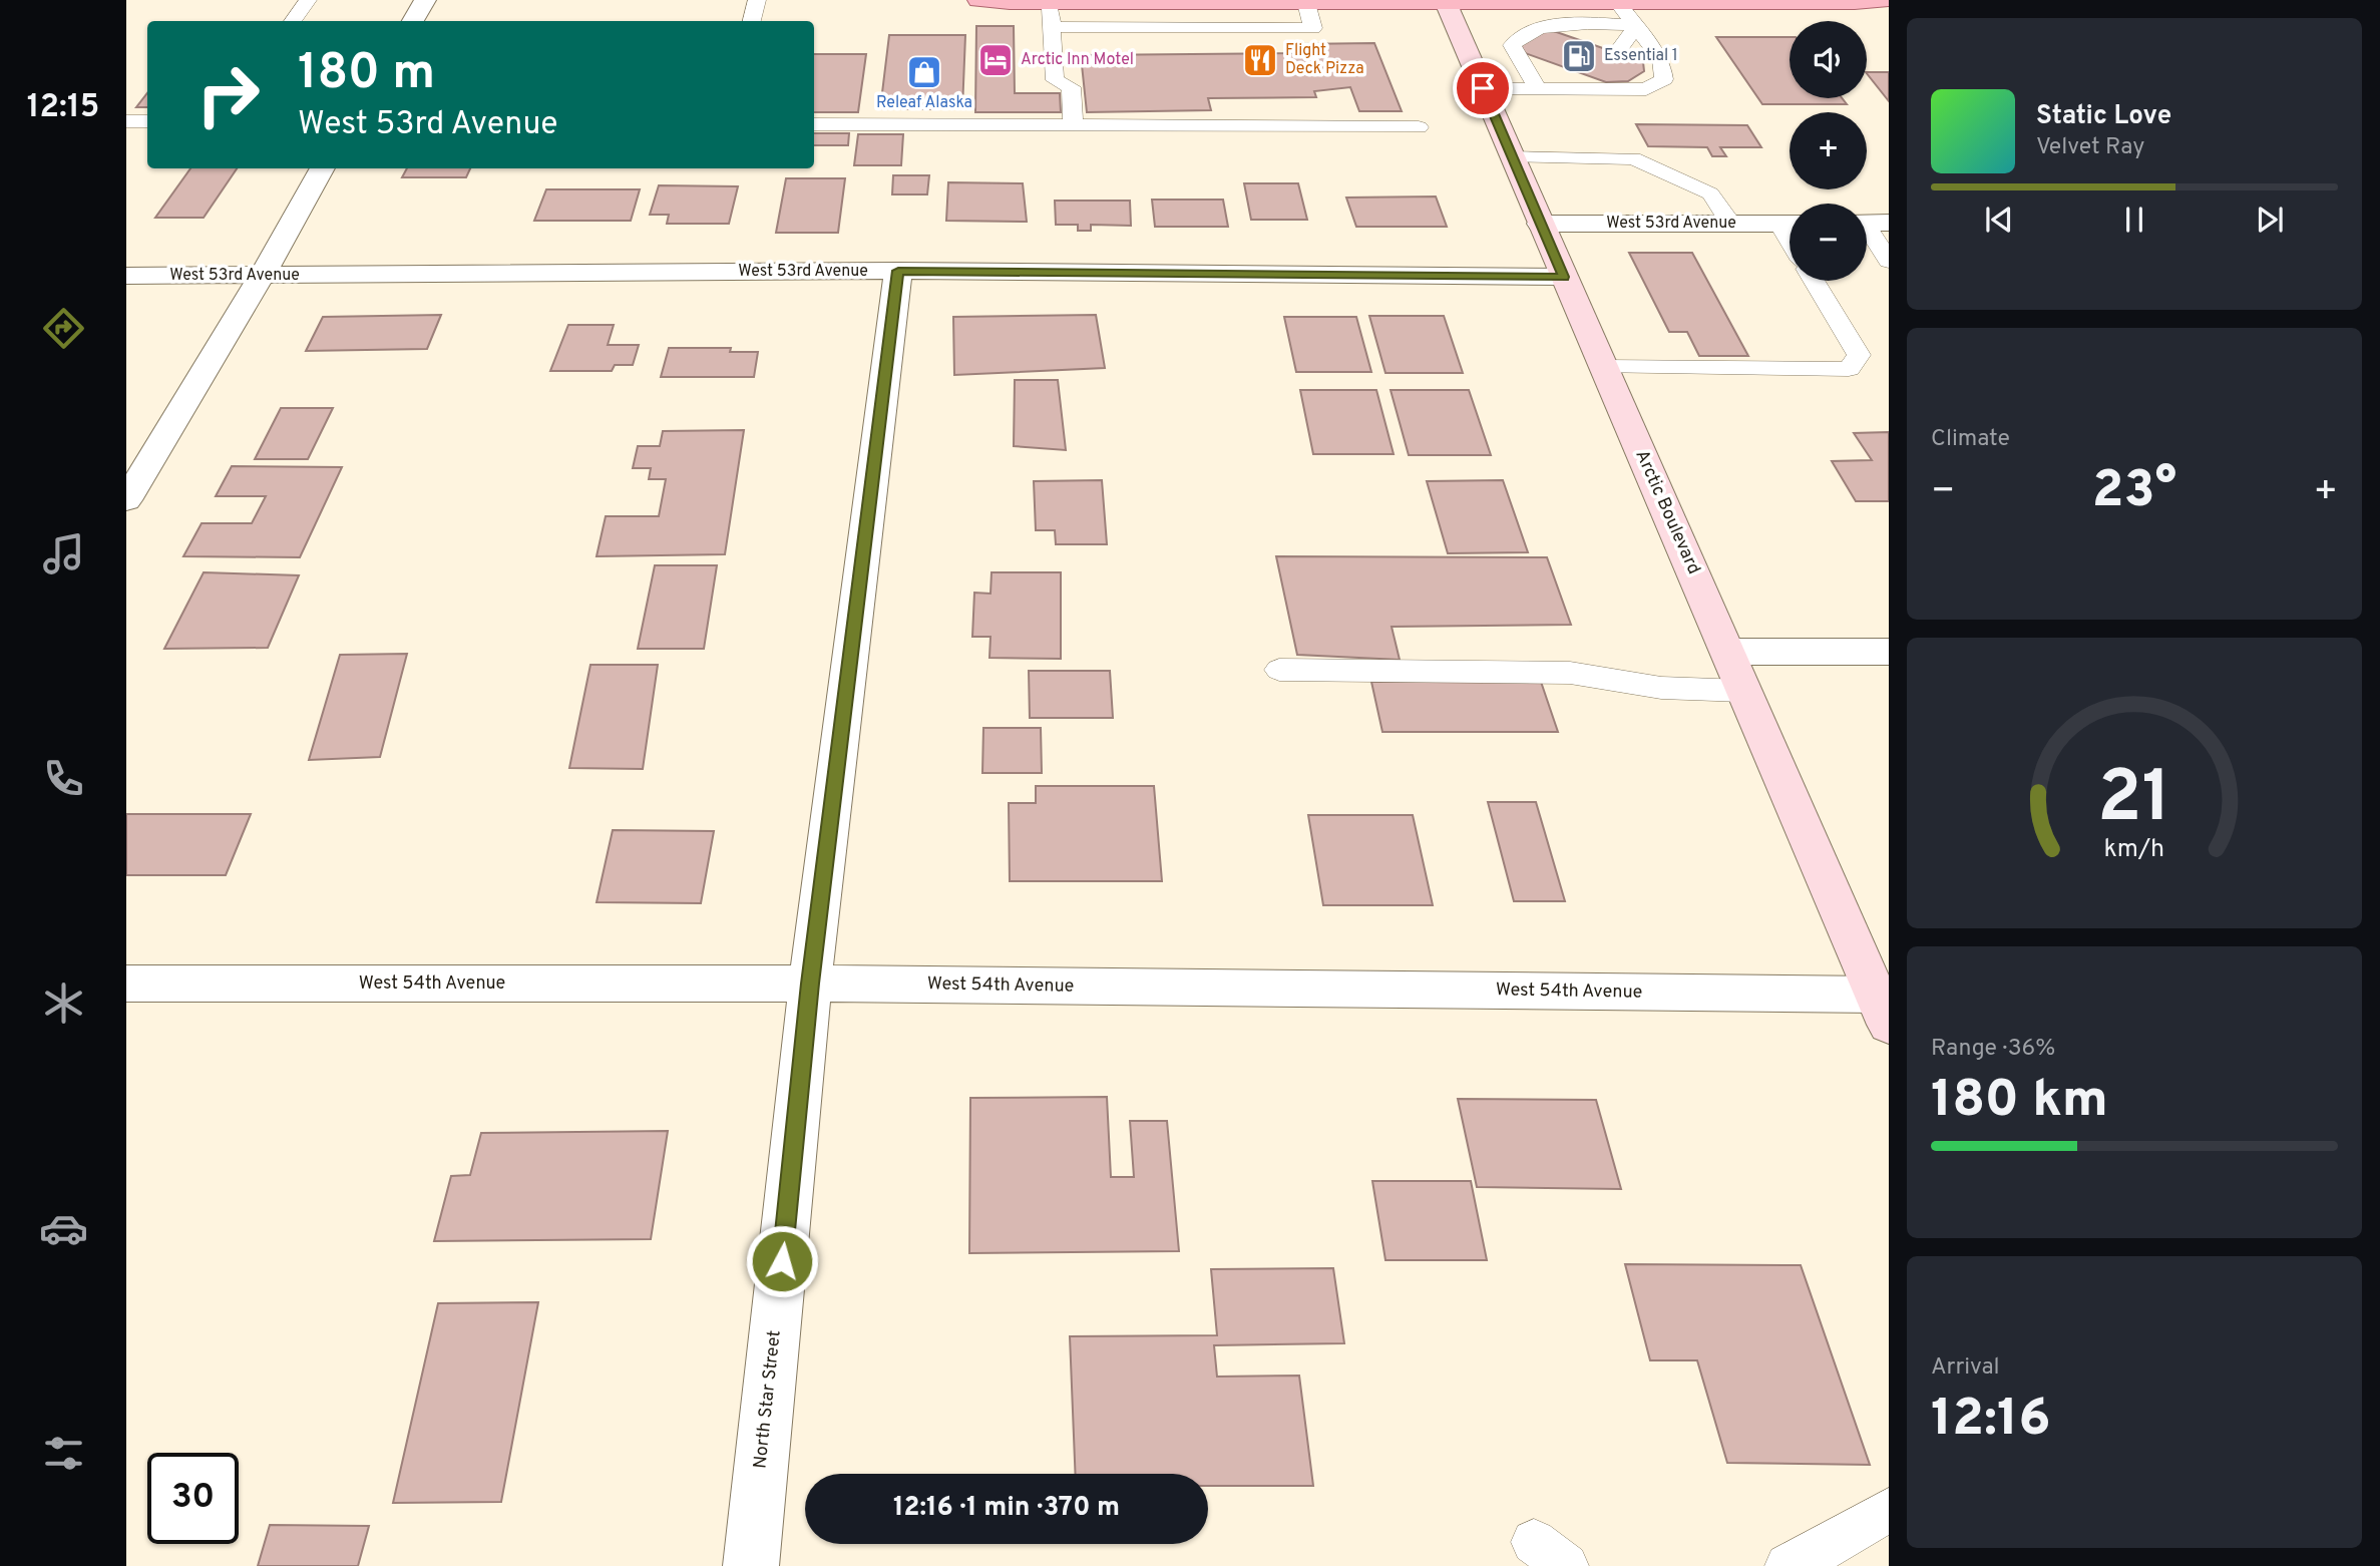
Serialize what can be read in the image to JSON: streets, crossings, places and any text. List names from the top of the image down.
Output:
{
  "streets": {
    "main road": ["Arctic Boulevard"],
    "street": ["West 53rd Avenue", "West 54th Avenue", "North Star Street"]
  },
  "crossings": [
    ["West 53rd Avenue", "Arctic Boulevard"],
    ["West 53rd Avenue", "North Star Street"],
    ["Arctic Boulevard", "West 54th Avenue"],
    ["West 54th Avenue", "North Star Street"]
  ],
  "places": {
    "fuel station": ["Essential 1"],
    "hotel": ["Arctic Inn Motel"],
    "restaurant": ["Flight Deck Pizza"],
    "shop": ["Releaf Alaska"]
  },
  "page": {
    "tabs": "12:15",
    "map_buttons": ["+", "−"],
    "turn": ["180 m", "West 53rd Avenue"],
    "song": ["Static Love", "Velvet Ray"],
    "tile": [
      "Climate",
      ["Range · 36%", "180 km"],
      ["Arrival", "12:16"]
    ],
    "heat": ["−", "23°", "+"],
    "limit": "30",
    "trip": "12:16 · 1 min · 370 m",
    "gauge": ["21", "km/h"]
  }
}
